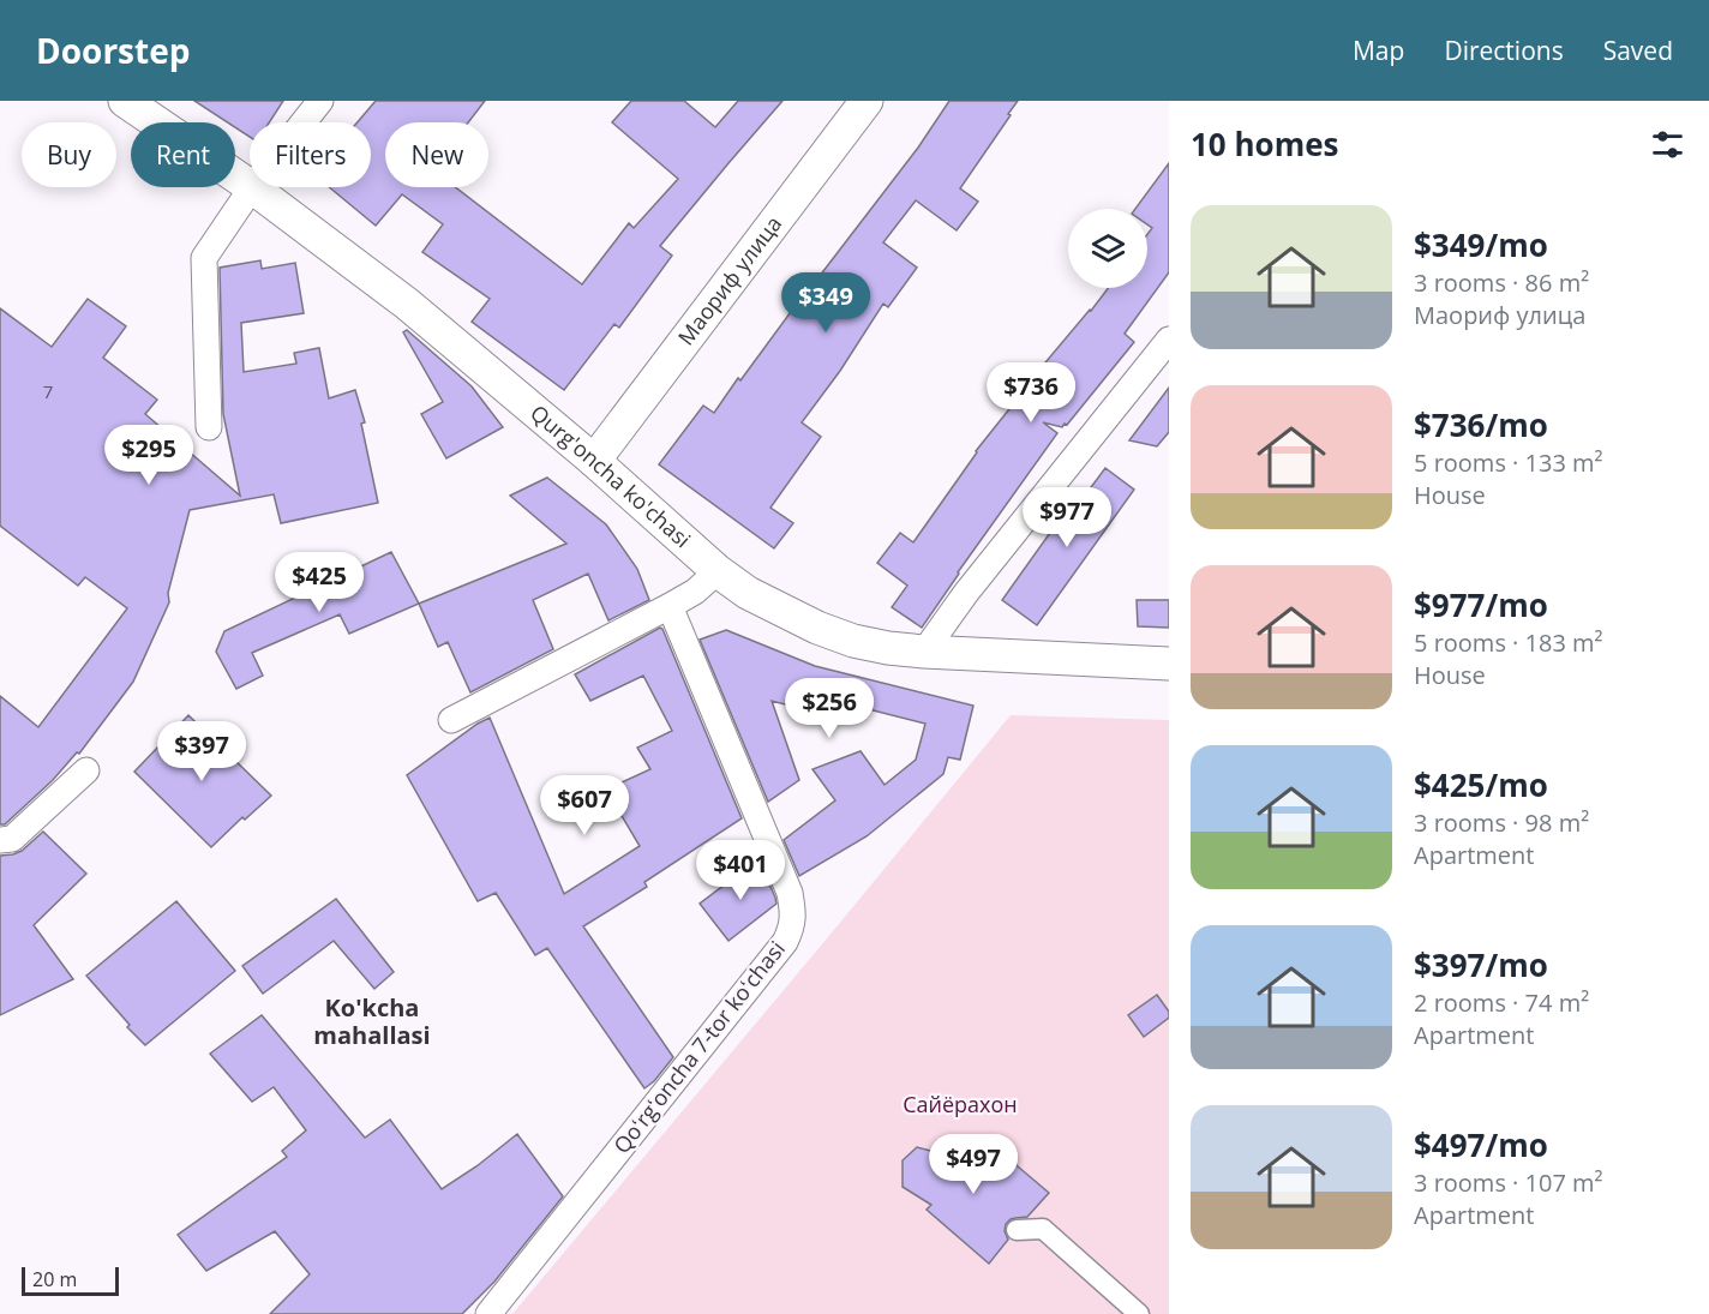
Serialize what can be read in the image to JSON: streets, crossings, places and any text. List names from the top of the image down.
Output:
{
  "streets": {
    "street": ["Маориф улица", "Qurg'oncha ko'chasi", "Qoʻrgʻoncha 7-tor koʻchasi"]
  },
  "crossings": [
    ["Маориф улица", "Qurg'oncha ko'chasi"]
  ],
  "districts": ["Ko'kcha mahallasi"],
  "parks": ["Сайёрахон"],
  "house_numbers": ["7"],
  "scale_bar": "20 m",
  "page": {
    "header": "Doorstep",
    "nav": ["Map", "Directions", "Saved"],
    "heading": "10 homes",
    "chip": [
      "Buy",
      "Rent",
      "Filters",
      "New"
    ],
    "list": [
      {
        "name": "$349/mo",
        "note": "3 rooms · 86 m² · Маориф улица"
      },
      {
        "name": "$736/mo",
        "note": "5 rooms · 133 m² · House"
      },
      {
        "name": "$977/mo",
        "note": "5 rooms · 183 m² · House"
      },
      {
        "name": "$425/mo",
        "note": "3 rooms · 98 m² · Apartment"
      },
      {
        "name": "$397/mo",
        "note": "2 rooms · 74 m² · Apartment"
      },
      {
        "name": "$497/mo",
        "note": "3 rooms · 107 m² · Apartment"
      }
    ],
    "price": [
      "$349",
      "$736",
      "$295",
      "$977",
      "$425",
      "$256",
      "$397",
      "$607",
      "$401",
      "$497"
    ],
    "scale": "20 m"
  }
}
